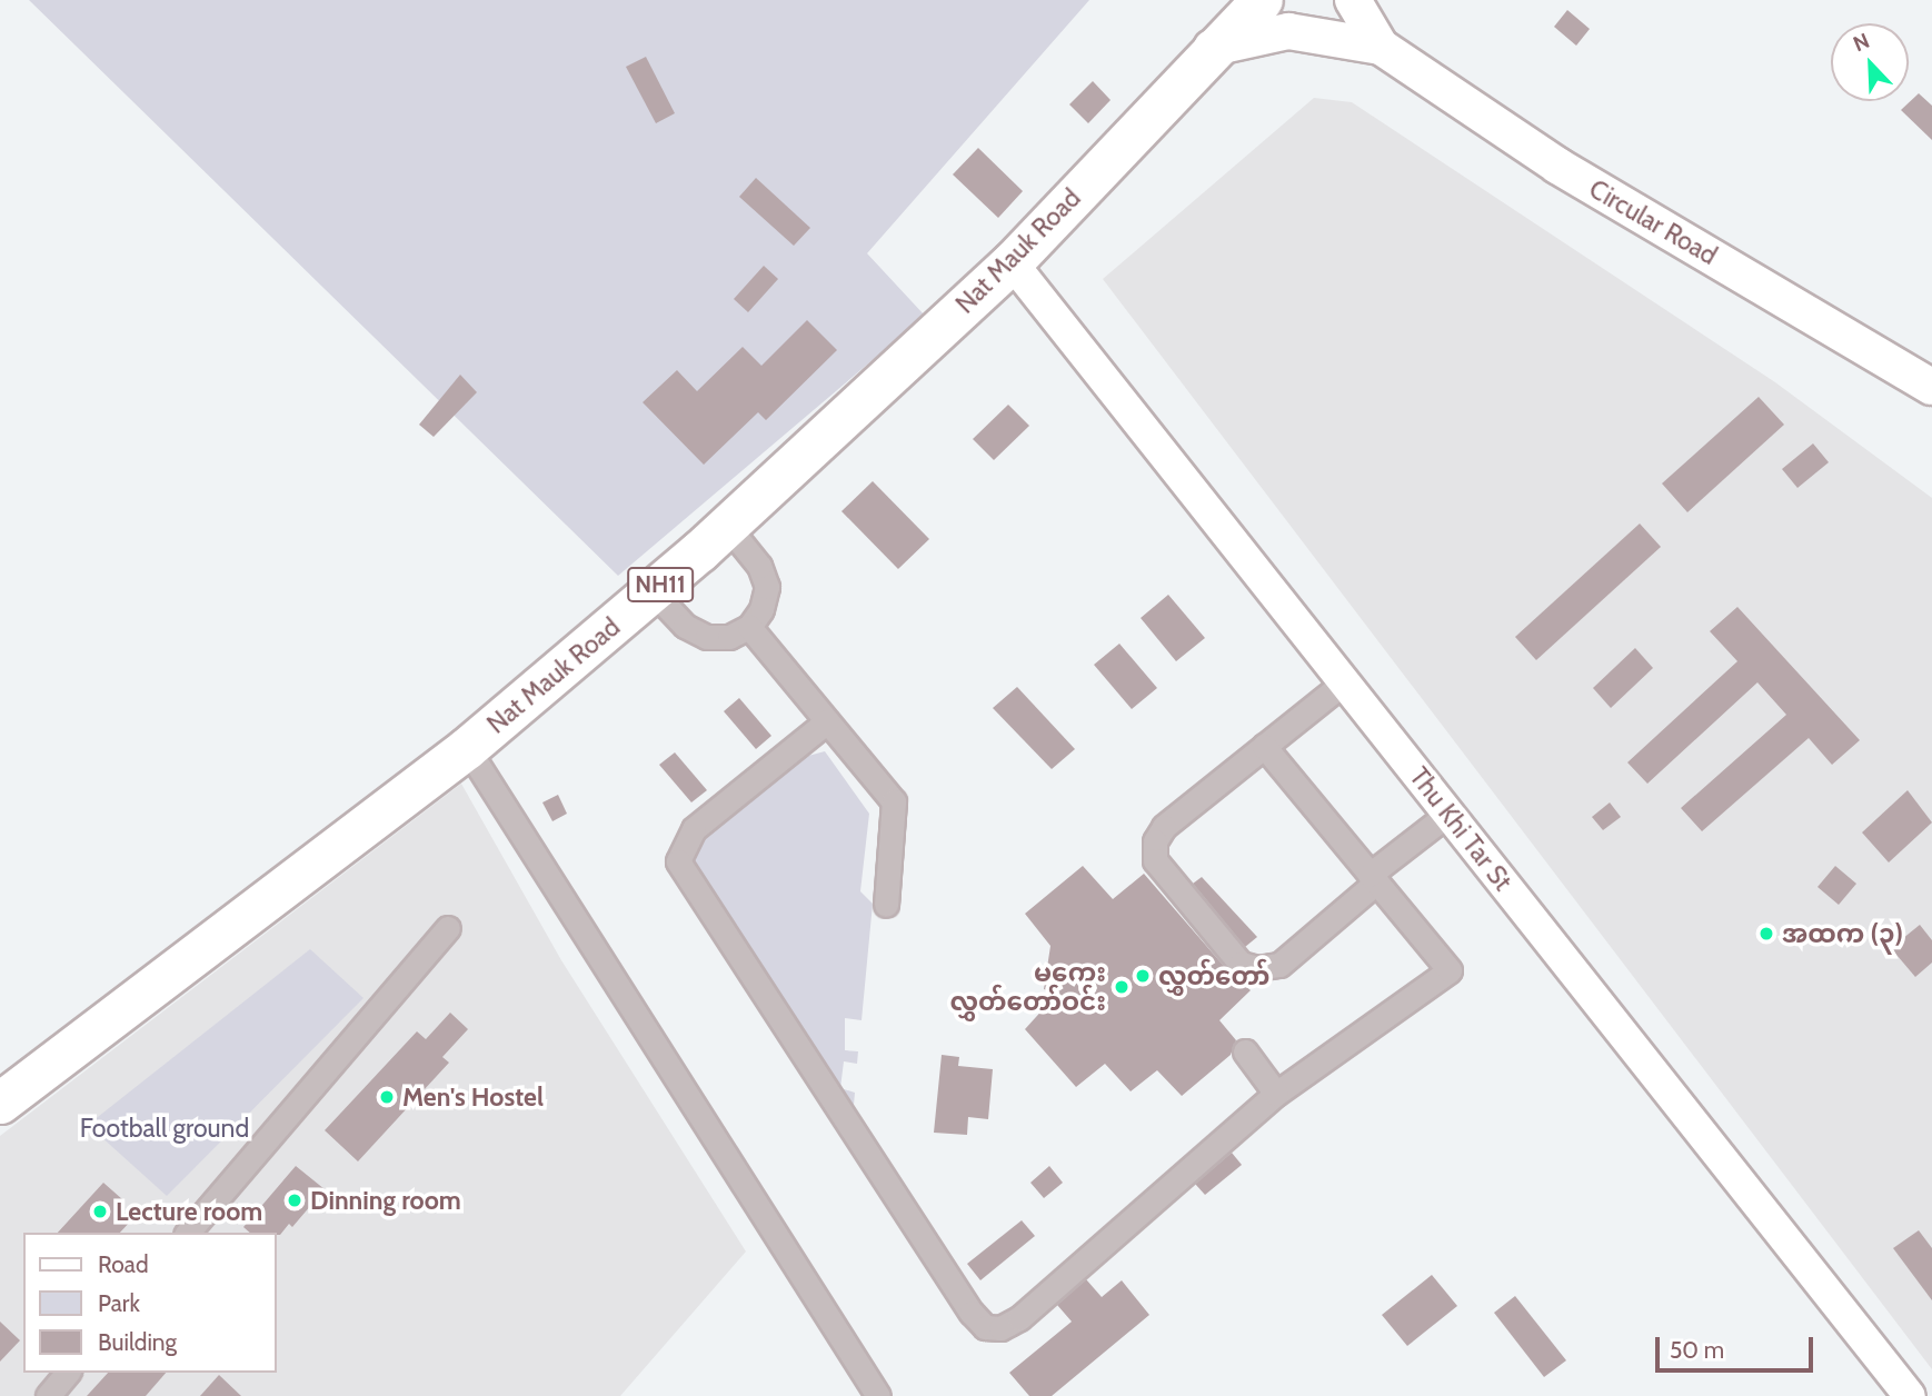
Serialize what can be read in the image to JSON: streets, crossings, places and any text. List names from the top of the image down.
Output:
{
  "streets": {
    "highway": ["Nat Mauk Road", "NH11"],
    "main road": ["Circular Road"],
    "street": ["Thu Khi Tar St"]
  },
  "crossings": [
    ["Nat Mauk Road", "Thu Khi Tar St"]
  ],
  "parks": ["Football ground"],
  "places": [
    "အထက (၃)",
    "လွှတ်တော်",
    "မကွေး လွှတ်တော်ဝင်း",
    "Men's Hostel",
    "Dinning room",
    "Lecture room"
  ],
  "legend": ["Road", "Park", "Building"],
  "scale_bar": "50 m",
  "north": "top left"
}
